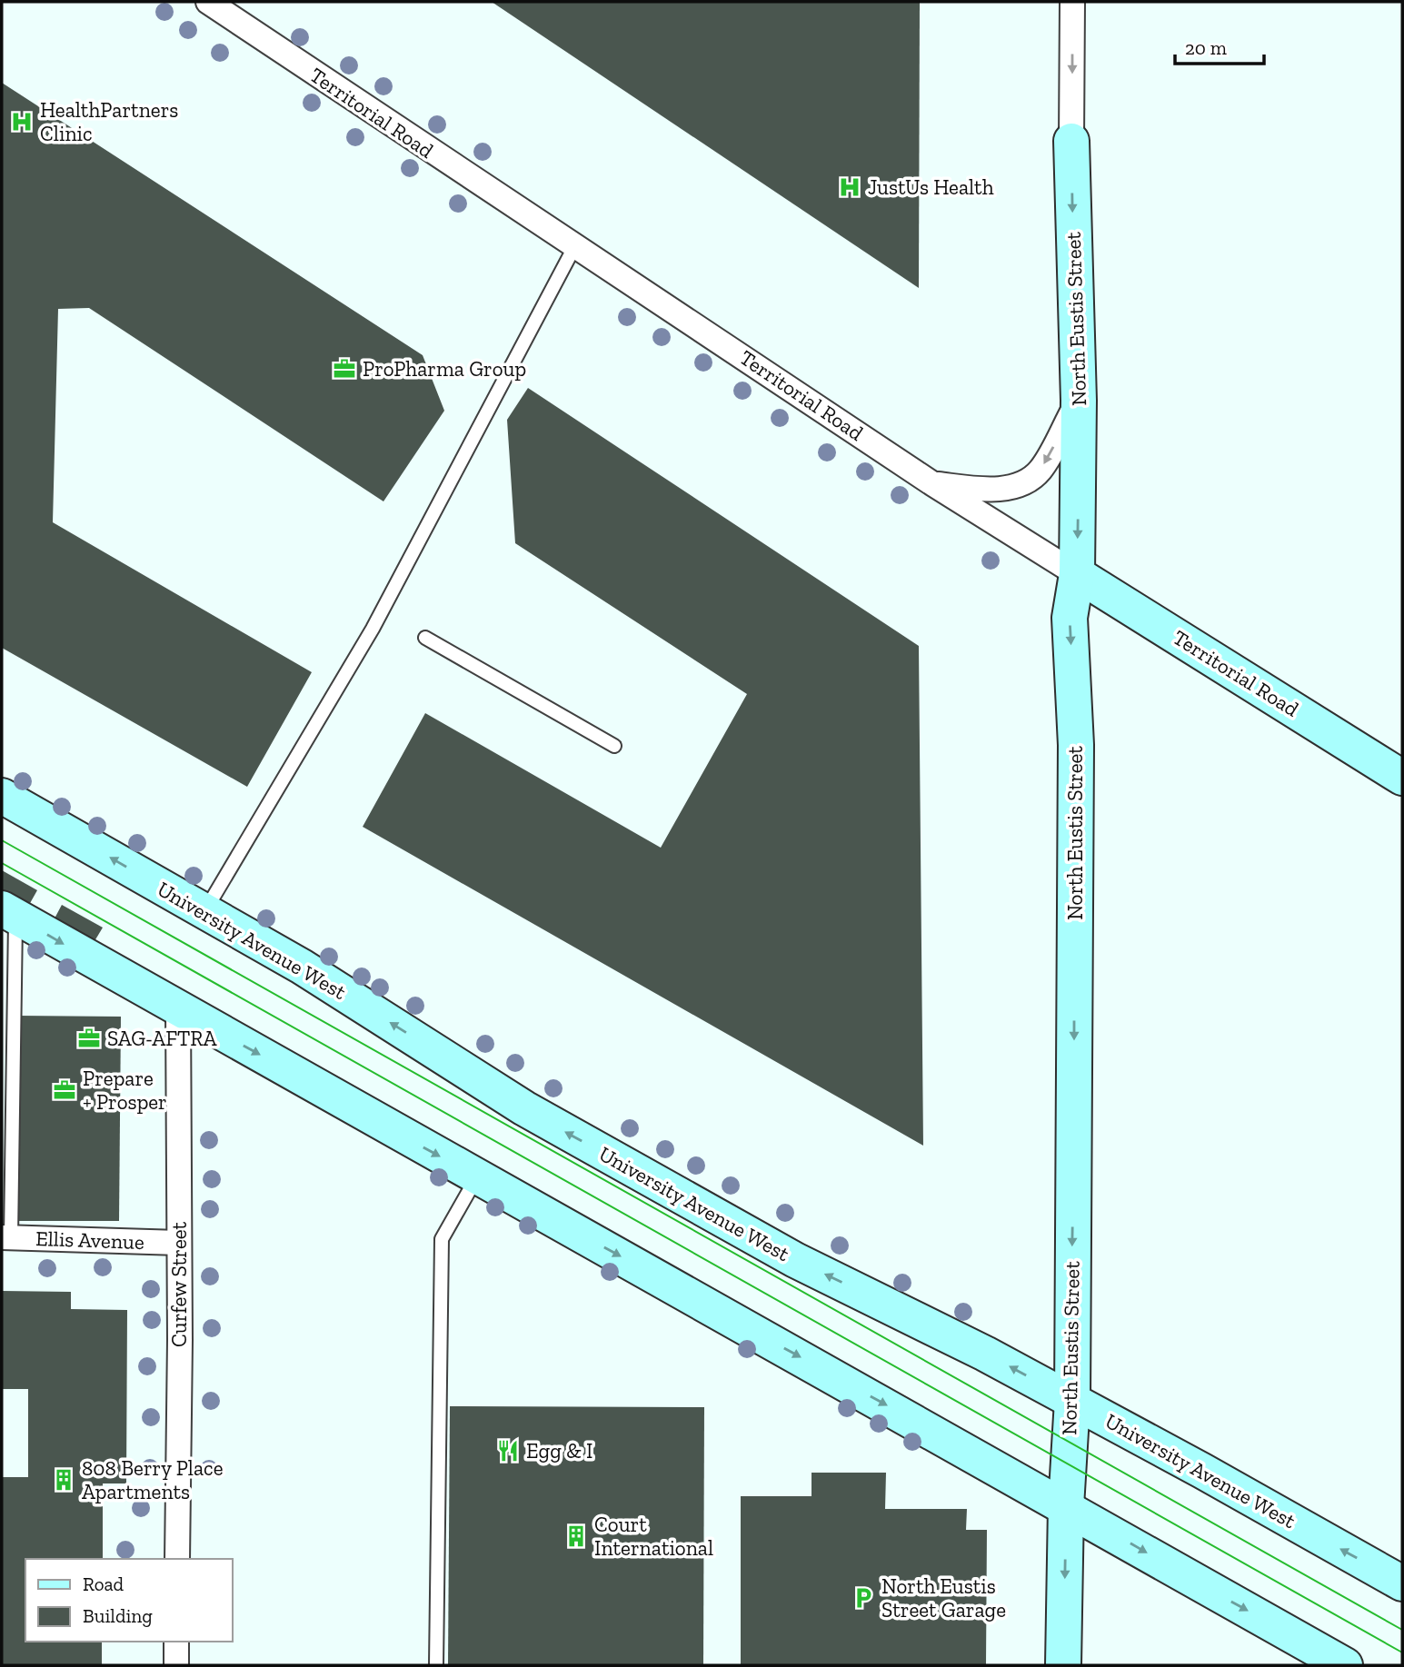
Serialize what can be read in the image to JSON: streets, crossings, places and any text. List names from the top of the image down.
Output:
{
  "streets": {
    "main road": ["Territorial Road", "North Eustis Street", "University Avenue West"],
    "street": ["Ellis Avenue", "Curfew Street"]
  },
  "crossings": [
    ["Territorial Road", "North Eustis Street"],
    ["North Eustis Street", "University Avenue West"],
    ["Ellis Avenue", "Curfew Street"]
  ],
  "one_way": ["North Eustis Street"],
  "places": {
    "hospital": ["HealthPartners Clinic", "JustUs Health"],
    "office": ["ProPharma Group", "SAG-AFTRA", "Prepare + Prosper"],
    "restaurant": ["Egg & I"],
    "building": ["808 Berry Place Apartments", "Court International"],
    "parking": ["North Eustis Street Garage"]
  },
  "legend": ["Road", "Building"],
  "scale_bar": "20 m"
}
